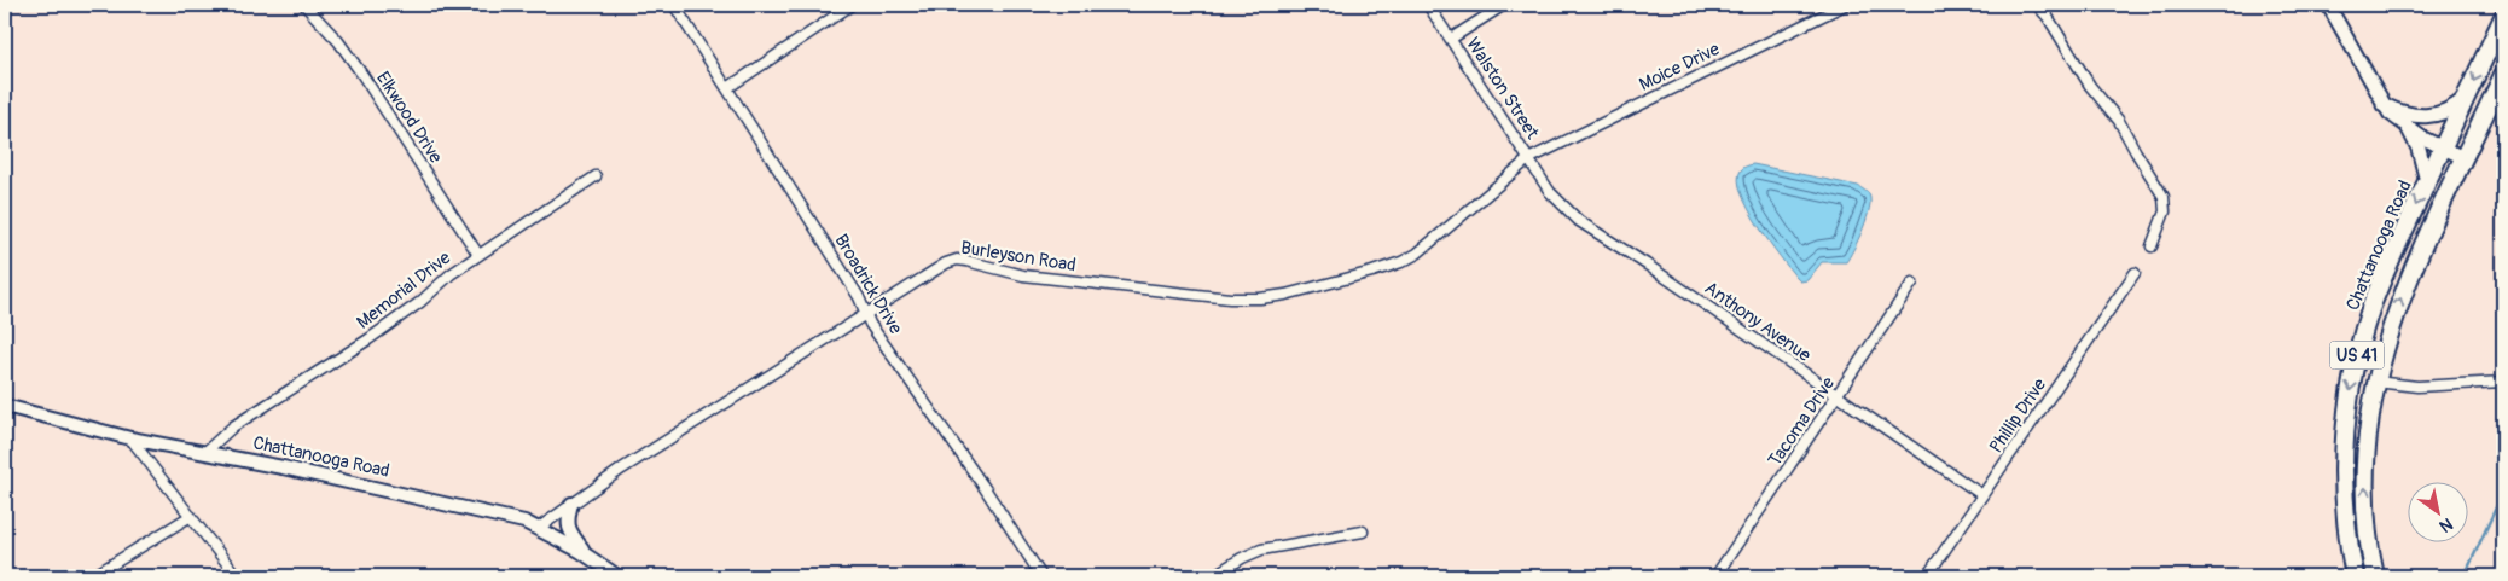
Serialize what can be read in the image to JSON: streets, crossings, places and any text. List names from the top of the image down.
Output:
{
  "streets": {
    "highway": ["Chattanooga Road", "US 41"],
    "street": [
      "Moice Drive",
      "Walston Street",
      "Elkwood Drive",
      "Burleyson Road",
      "Broadrick Drive",
      "Memorial Drive",
      "Anthony Avenue",
      "Phillip Drive",
      "Tacoma Drive"
    ]
  },
  "crossings": [
    ["Moice Drive", "Walston Street"],
    ["Moice Drive", "Burleyson Road"],
    ["Moice Drive", "Anthony Avenue"],
    ["Walston Street", "Burleyson Road"],
    ["Walston Street", "Anthony Avenue"],
    ["Elkwood Drive", "Memorial Drive"],
    ["Chattanooga Road", "Burleyson Road"],
    ["Chattanooga Road", "Memorial Drive"],
    ["Burleyson Road", "Broadrick Drive"],
    ["Burleyson Road", "Anthony Avenue"],
    ["Anthony Avenue", "Phillip Drive"],
    ["Anthony Avenue", "Tacoma Drive"]
  ],
  "north": "bottom right"
}
